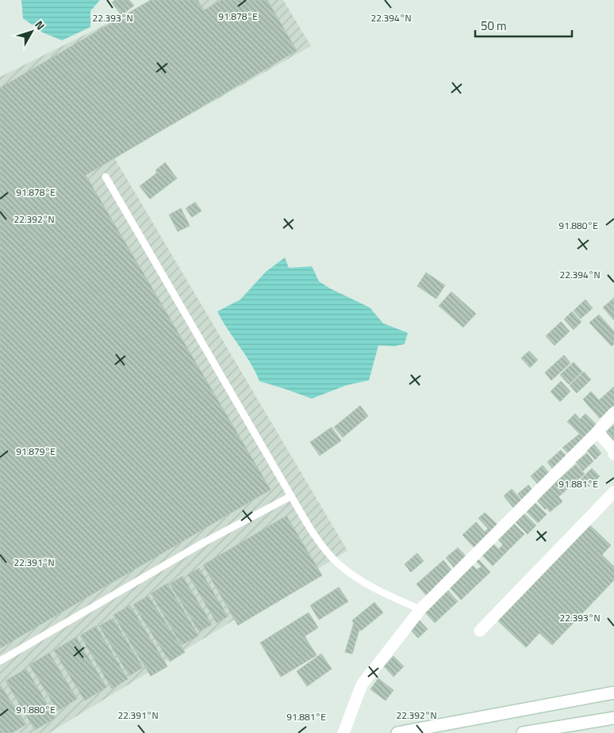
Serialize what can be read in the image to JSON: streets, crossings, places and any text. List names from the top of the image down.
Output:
{
  "scale_bar": "50 m",
  "north": "top right",
  "coordinates": [
    "91.878°E",
    "22.393°N",
    "22.394°N",
    "22.392°N",
    "91.880°E",
    "91.879°E",
    "91.881°E",
    "22.391°N"
  ]
}
